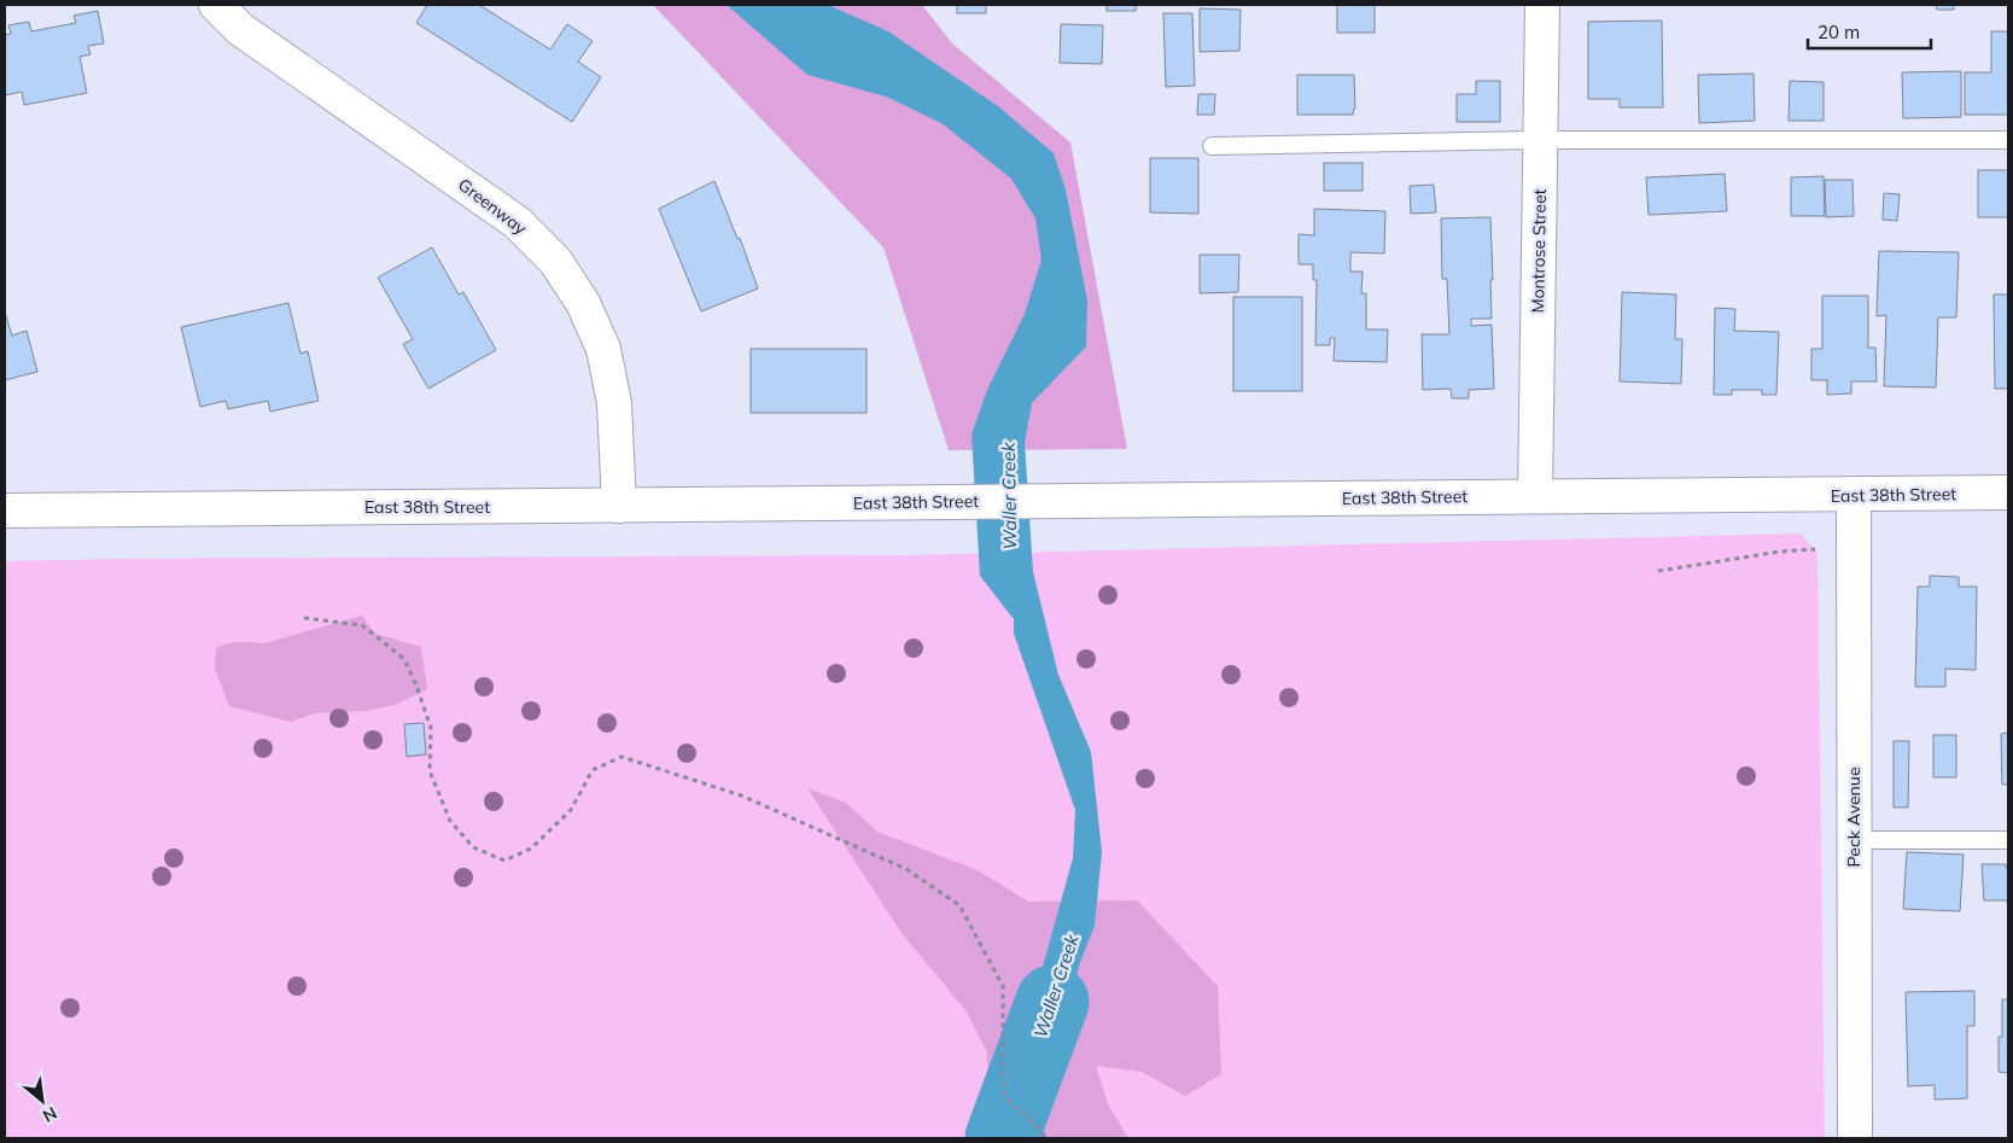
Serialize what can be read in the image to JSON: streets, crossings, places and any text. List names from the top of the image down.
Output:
{
  "streets": {
    "street": [
      "Greenway",
      "Montrose Street",
      "East 38th Street",
      "Peck Avenue"
    ]
  },
  "crossings": [
    ["Greenway", "East 38th Street"],
    ["Montrose Street", "East 38th Street"],
    ["East 38th Street", "Peck Avenue"]
  ],
  "water": ["Waller Creek"],
  "scale_bar": "20 m",
  "north": "bottom right"
}
